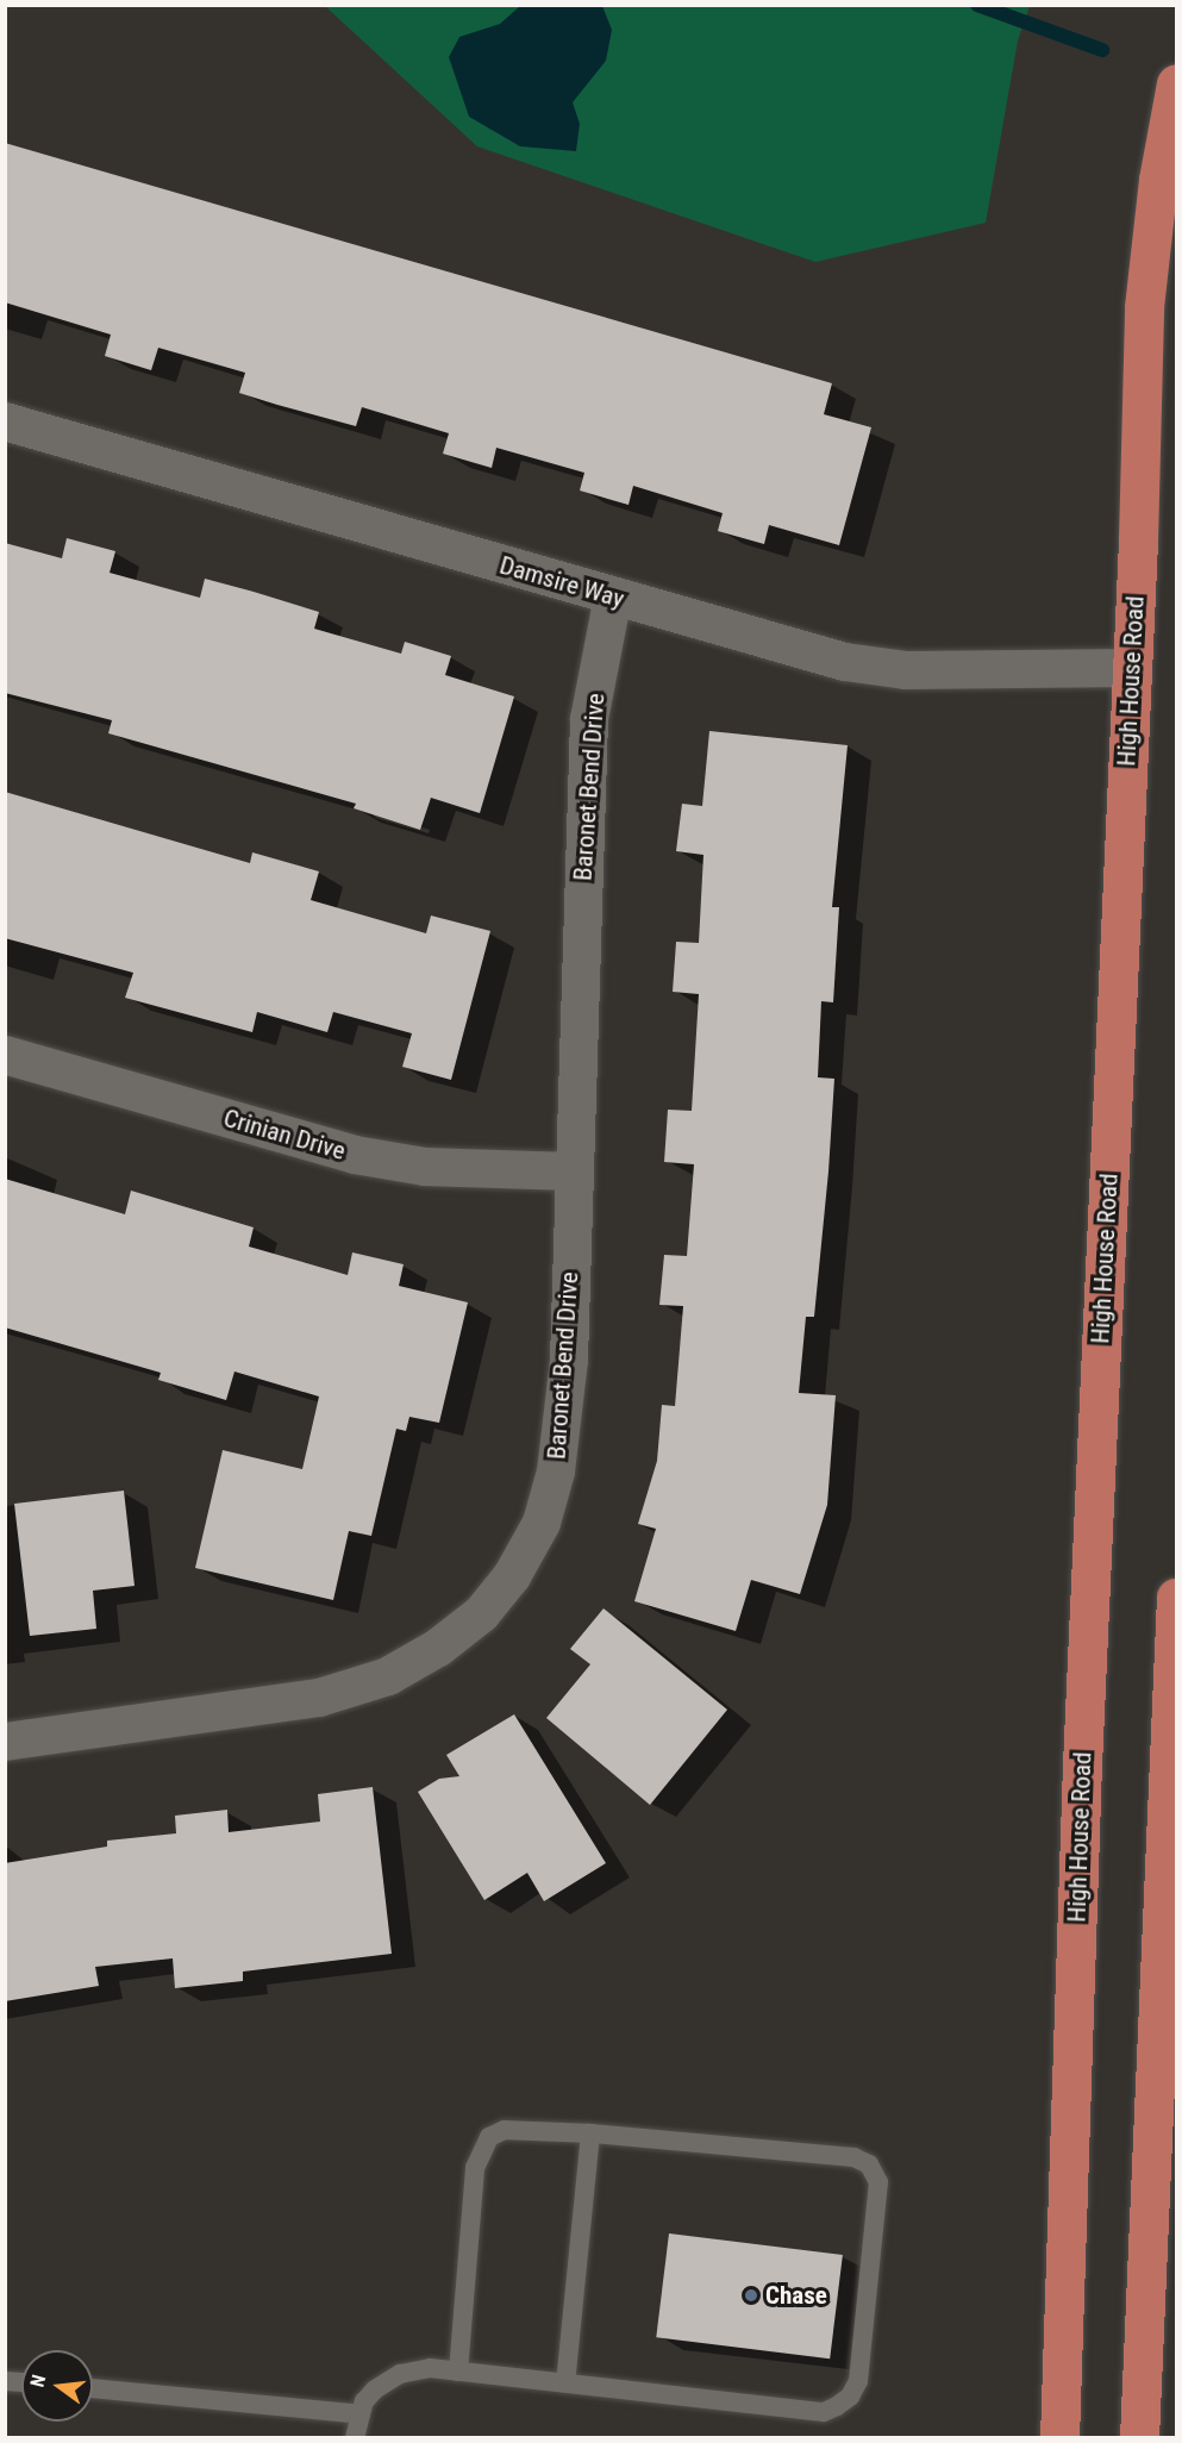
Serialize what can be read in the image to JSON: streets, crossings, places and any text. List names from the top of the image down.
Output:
{
  "streets": {
    "main road": ["High House Road"],
    "street": ["Damsire Way", "Baronet Bend Drive", "Crinian Drive"]
  },
  "crossings": [
    ["Damsire Way", "High House Road"],
    ["Damsire Way", "Baronet Bend Drive"],
    ["Baronet Bend Drive", "Crinian Drive"]
  ],
  "places": ["Chase"],
  "north": "left"
}
